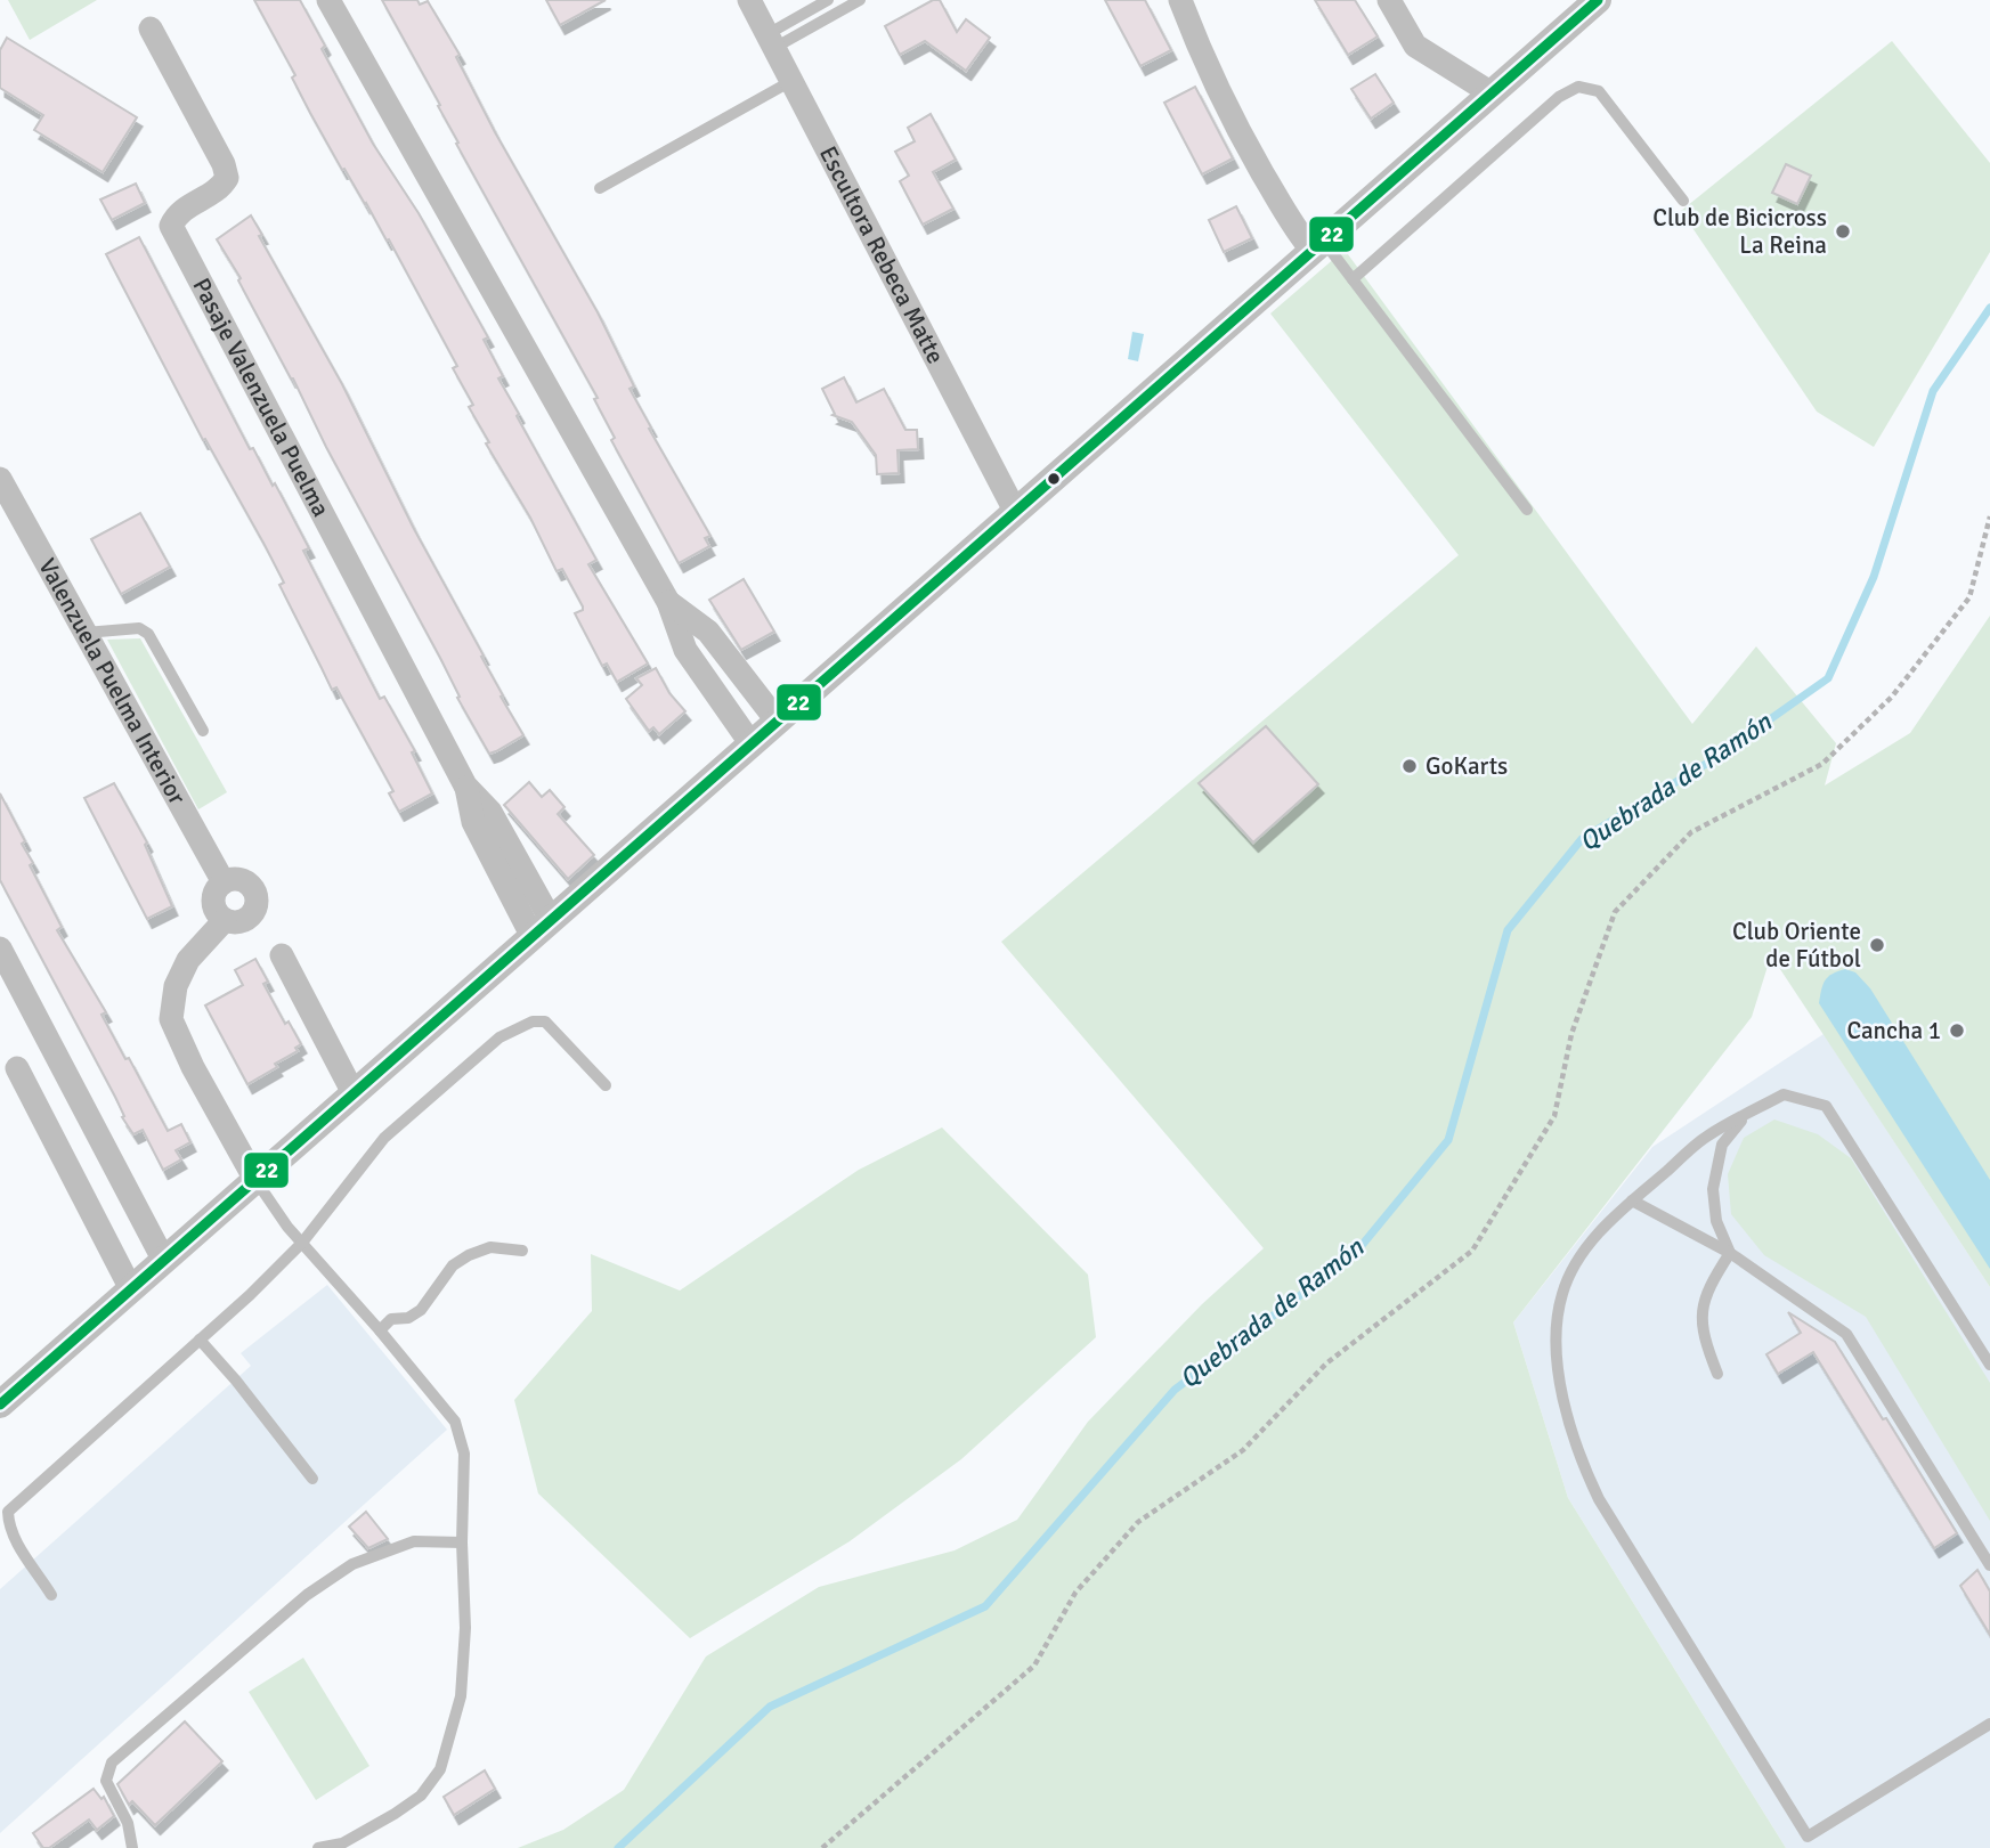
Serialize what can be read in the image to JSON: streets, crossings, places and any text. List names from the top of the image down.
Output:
{
  "streets": {
    "street": ["Escultora Rebeca Matte", "Pasaje Valenzuela Puelma", "Valenzuela Puelma Interior"]
  },
  "water": ["Quebrada de Ramón"],
  "places": [
    "Club de Bicicross La Reina",
    "GoKarts",
    "Club Oriente de Fútbol",
    "Cancha 1"
  ],
  "lines": ["transit line 22"]
}
